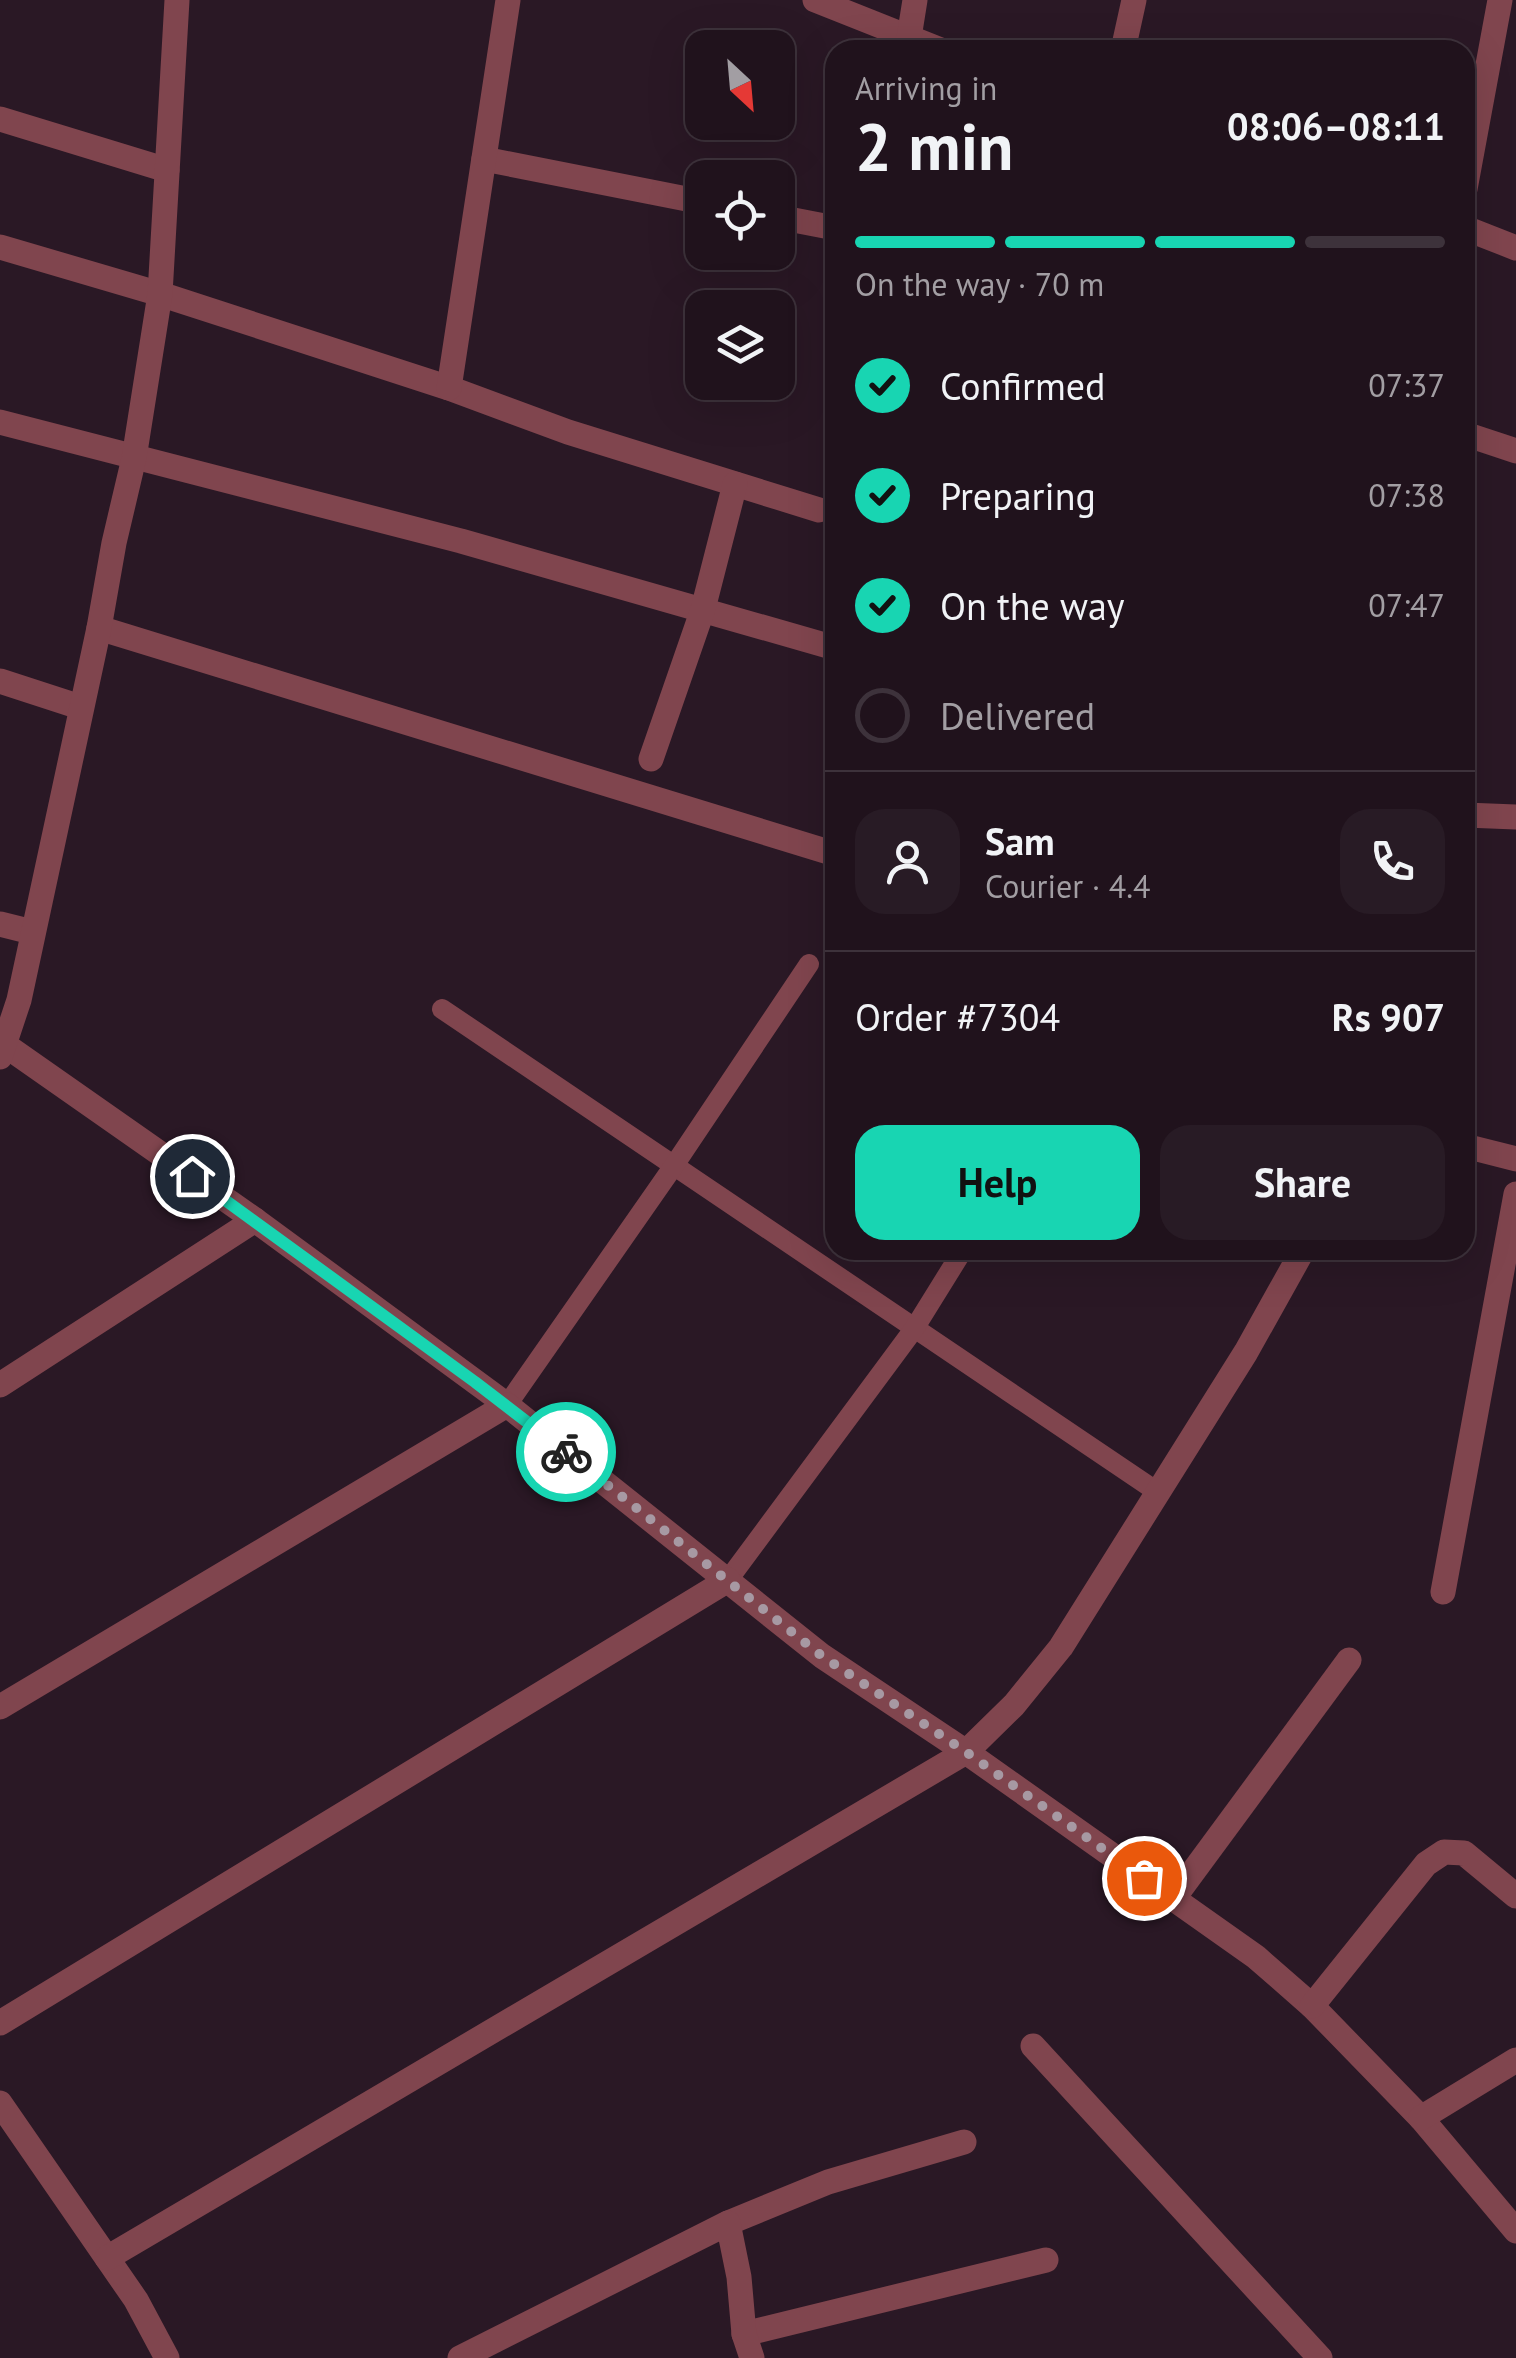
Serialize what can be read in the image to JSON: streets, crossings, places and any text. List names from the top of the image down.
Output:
{
  "north": "bottom right",
  "page": {
    "heading": ["2 min", "Arriving in", "08:06–08:11"],
    "panel": [
      "Sam",
      "Courier · 4.4",
      "Order #7304",
      "Rs 907"
    ],
    "bar": "On the way · 70 m",
    "list": [
      ["Confirmed", "07:37"],
      ["Preparing", "07:38"],
      ["On the way", "07:47"],
      "Delivered"
    ],
    "buttons": ["Help", "Share"]
  }
}
